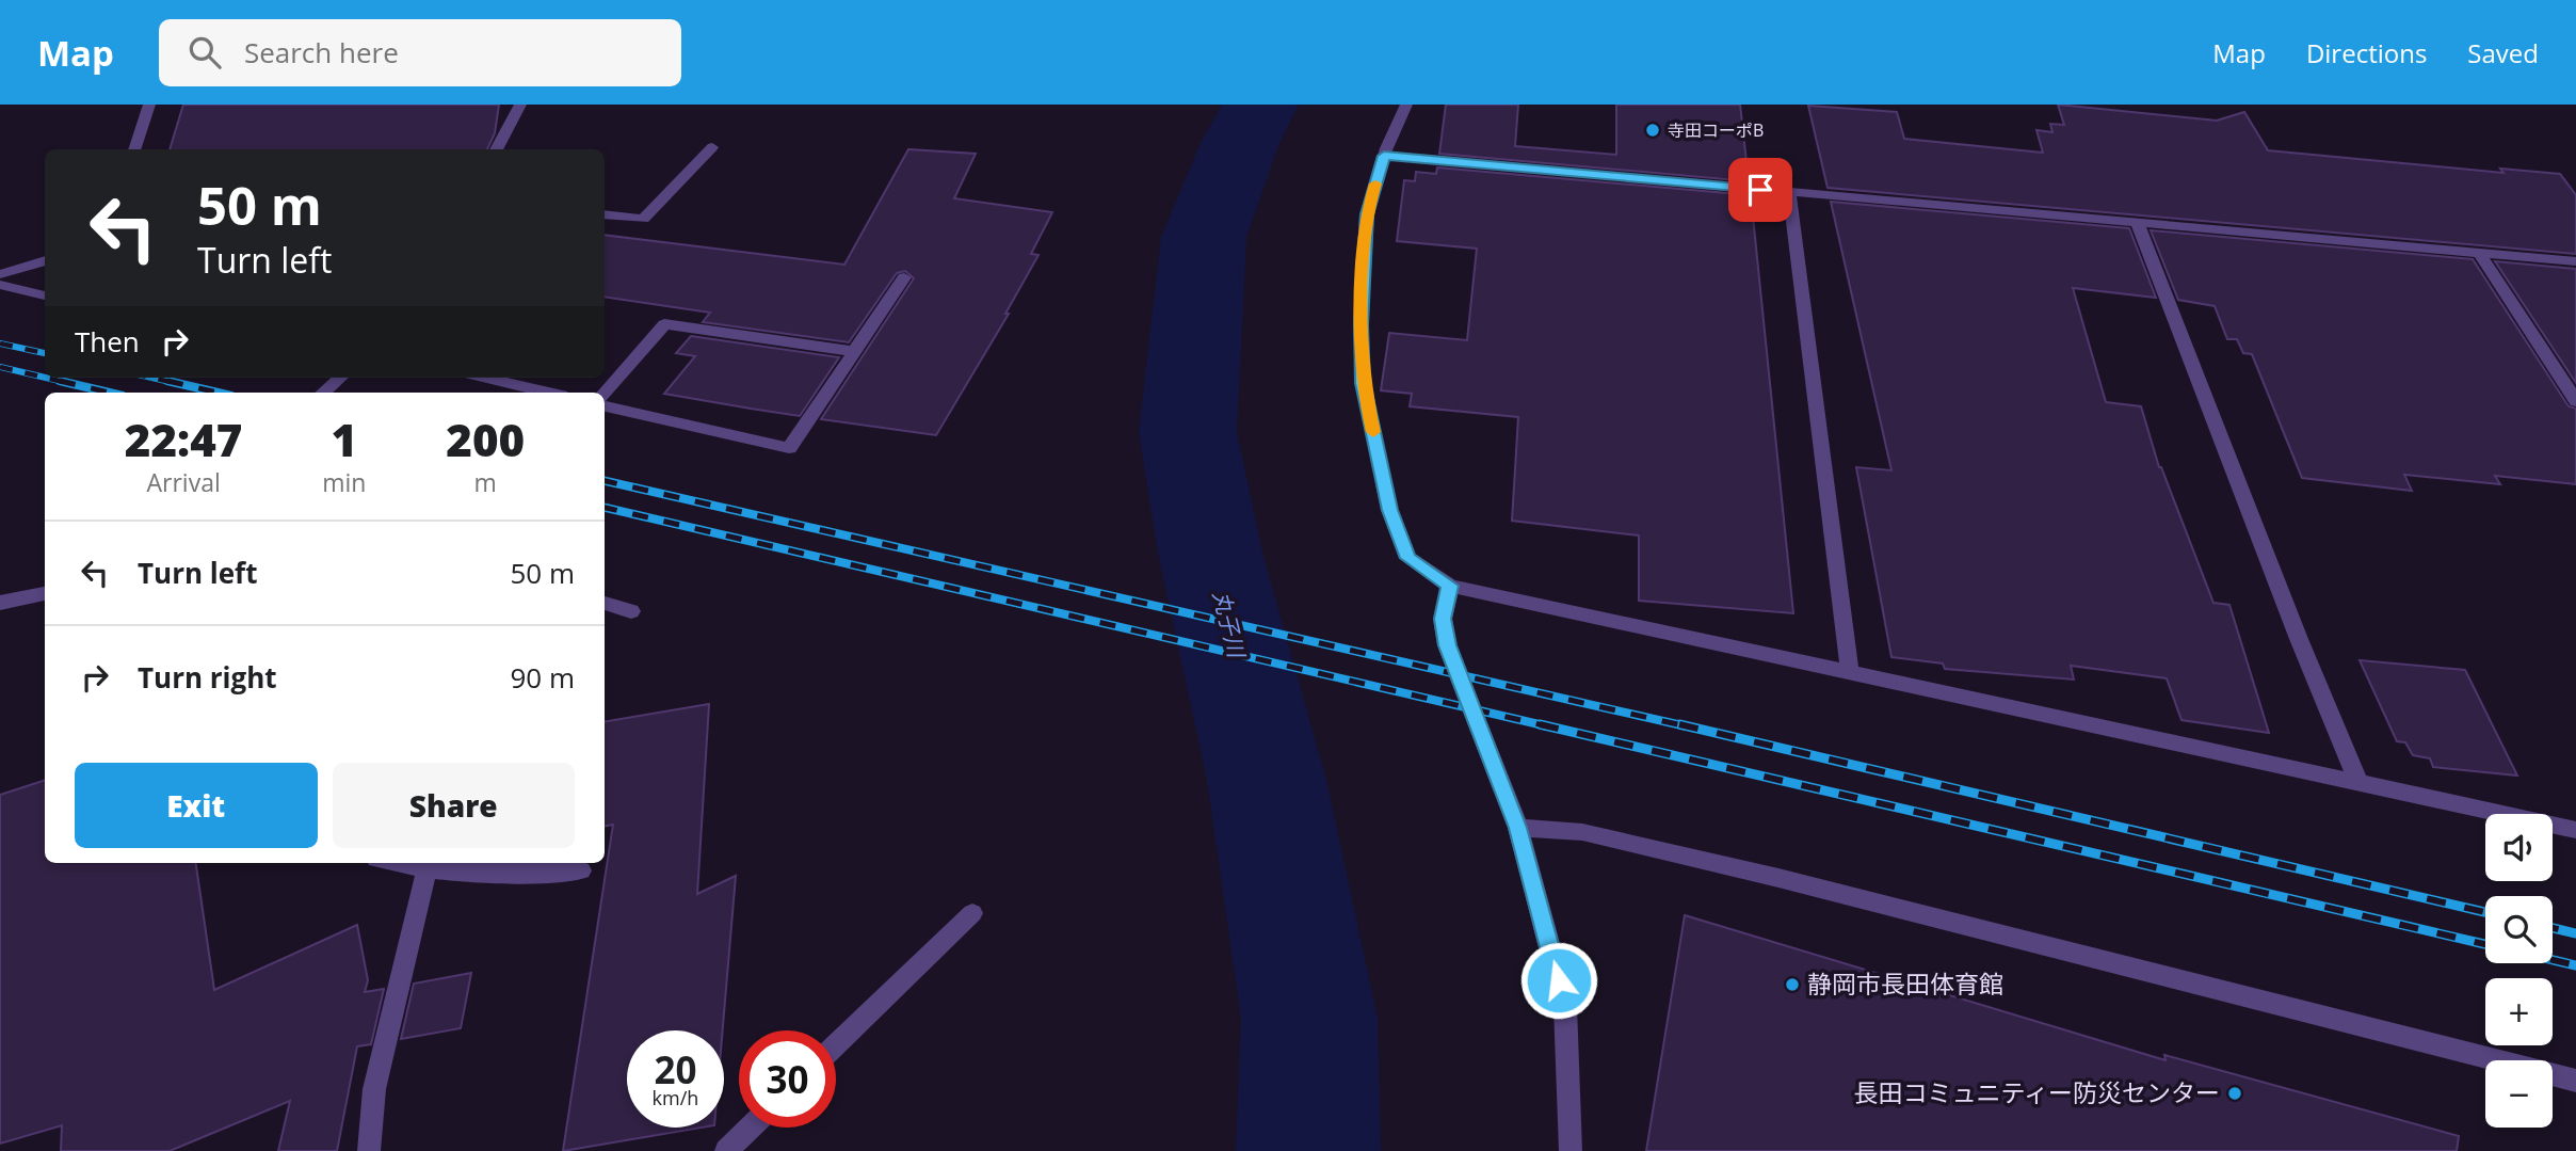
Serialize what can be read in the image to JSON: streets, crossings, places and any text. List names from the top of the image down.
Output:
{
  "water": ["丸子川"],
  "places": ["寺田コーポB", "静岡市長田体育館", "長田コミュニティー防災センター"],
  "page": {
    "header": "Map",
    "search": "Search here",
    "nav": ["Map", "Directions", "Saved"],
    "turn": ["50 m", "Turn left"],
    "then": "Then",
    "eta": [
      "22:47",
      "Arrival",
      "1",
      "min",
      "200",
      "m"
    ],
    "list": [
      {
        "name": "Turn left",
        "value": "50 m"
      },
      {
        "name": "Turn right",
        "value": "90 m"
      }
    ],
    "buttons": ["Exit", "Share"],
    "map_buttons": ["+", "−"],
    "speed": "20 km/h",
    "limit": "30"
  }
}
